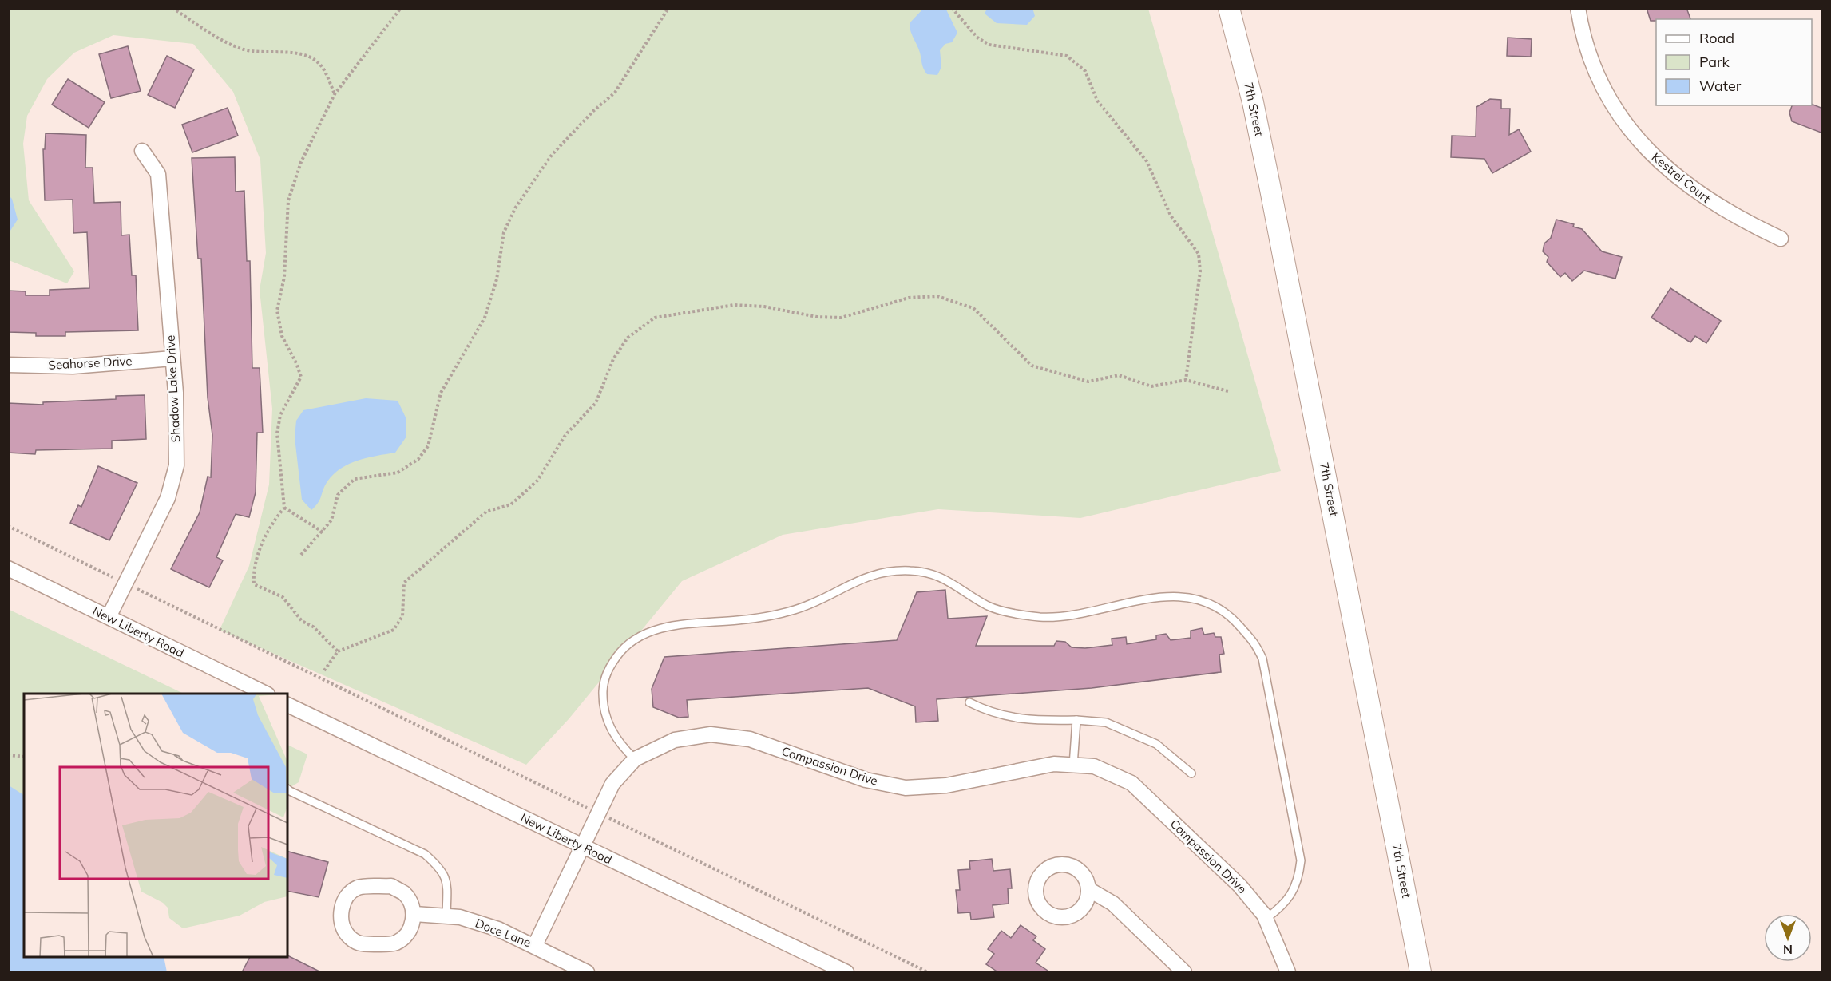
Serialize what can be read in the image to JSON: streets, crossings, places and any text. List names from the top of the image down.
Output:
{
  "streets": {
    "street": [
      "7th Street",
      "Kestrel Court",
      "Seahorse Drive",
      "Shadow Lake Drive",
      "New Liberty Road",
      "Compassion Drive",
      "Doce Lane"
    ]
  },
  "crossings": [
    ["Seahorse Drive", "Shadow Lake Drive"],
    ["Shadow Lake Drive", "New Liberty Road"],
    ["New Liberty Road", "Compassion Drive"],
    ["Compassion Drive", "Doce Lane"]
  ],
  "legend": ["Road", "Park", "Water"],
  "north": "bottom"
}
